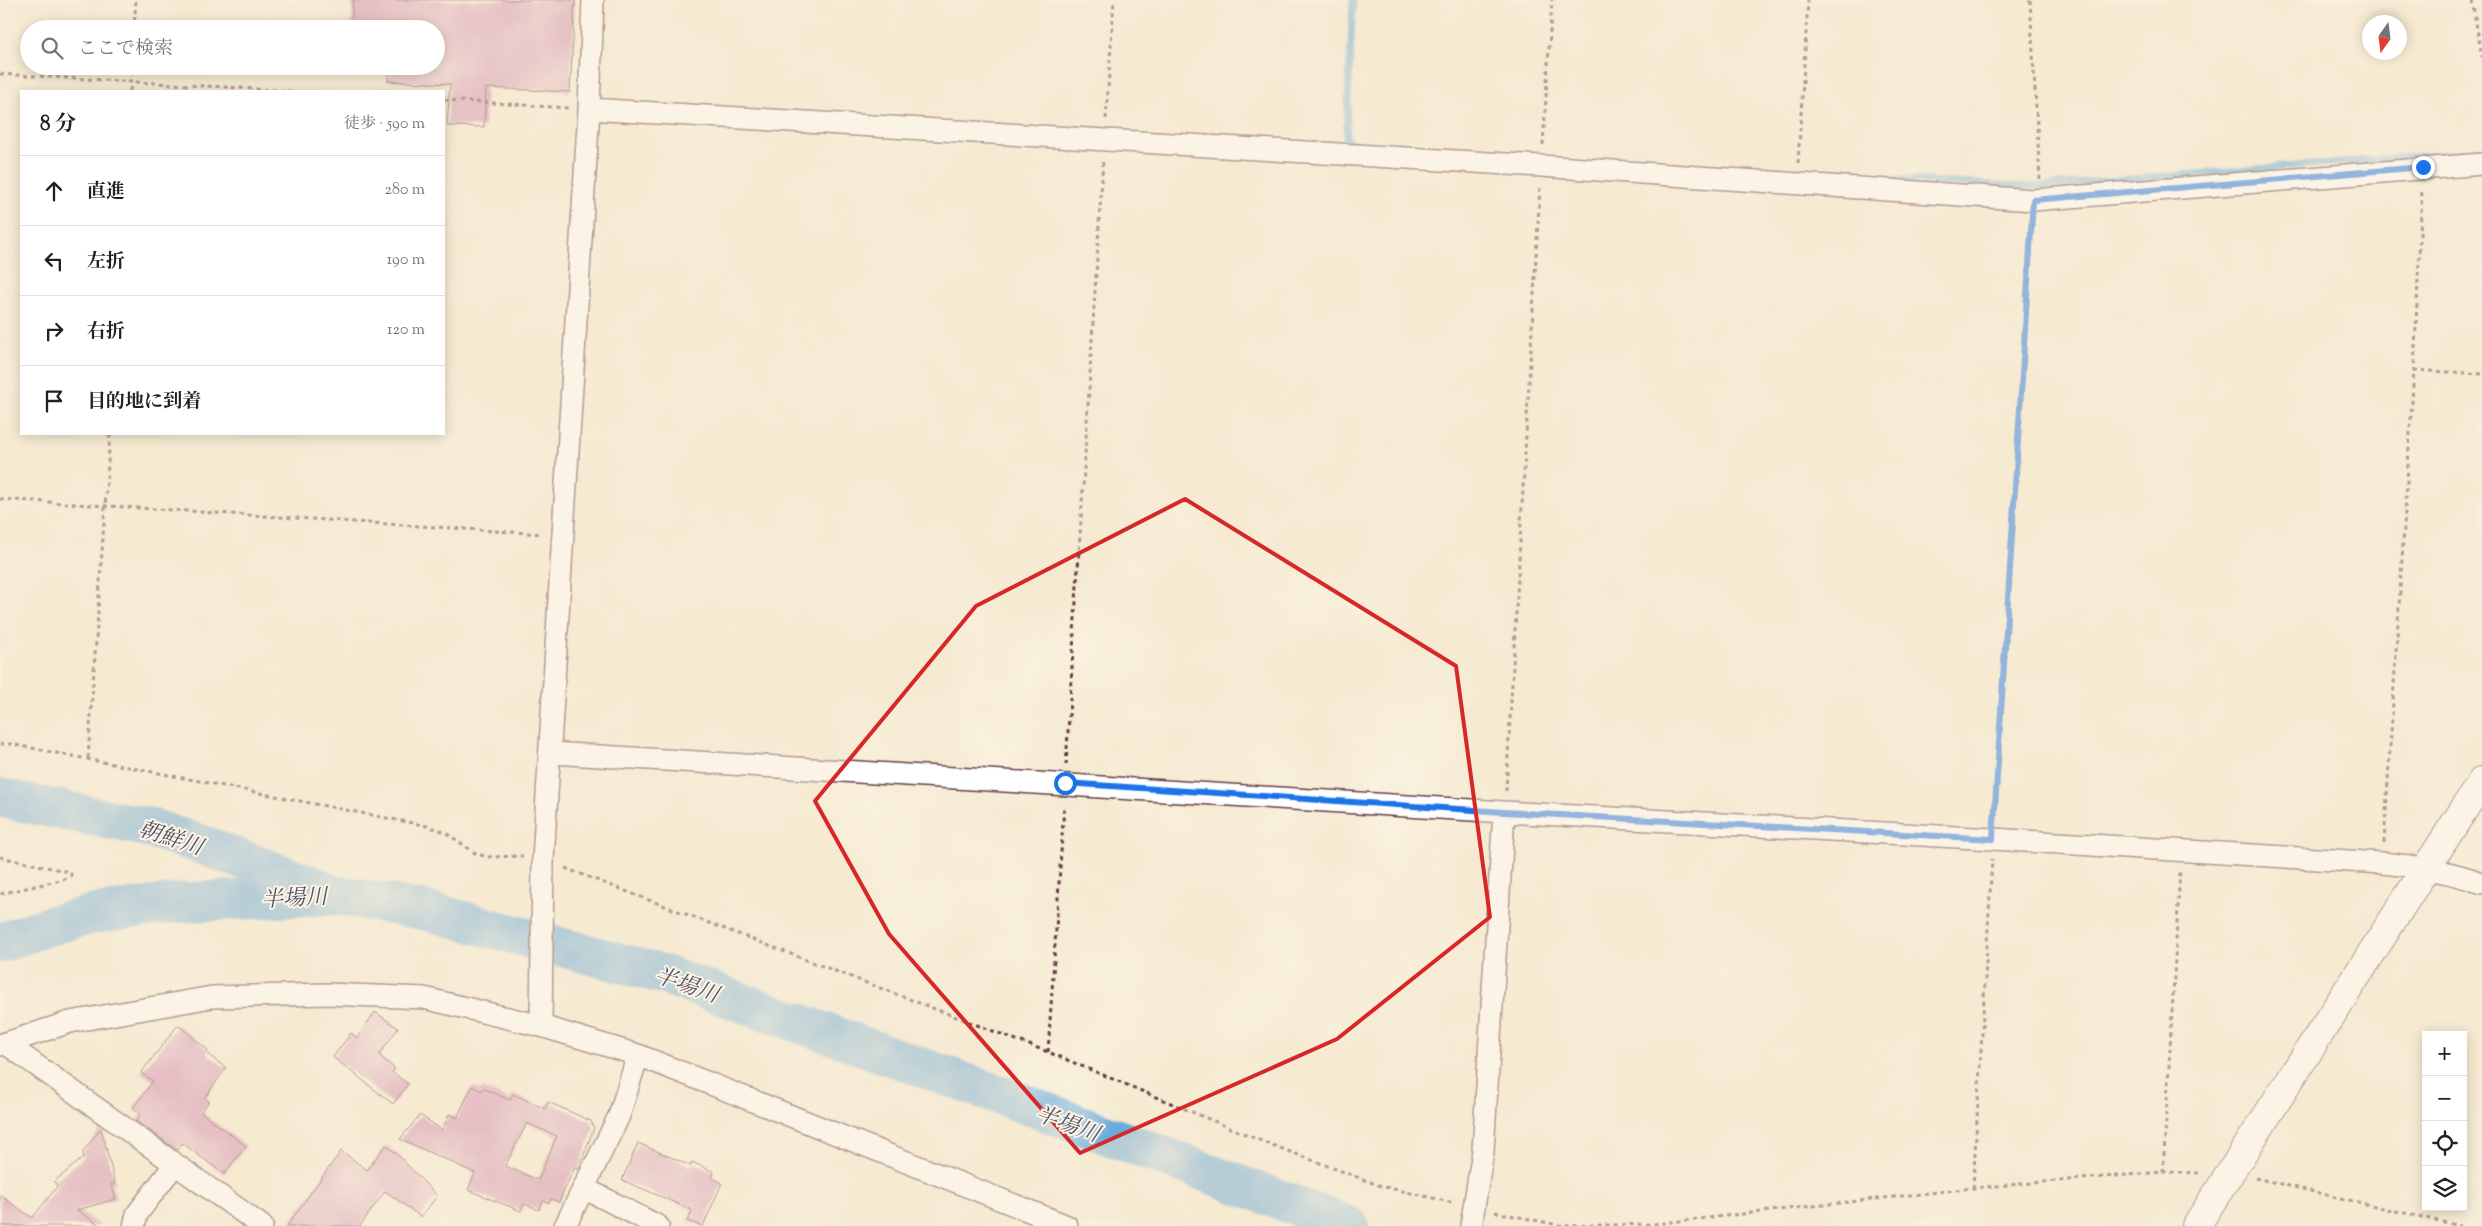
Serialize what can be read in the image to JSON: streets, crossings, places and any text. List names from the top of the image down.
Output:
{
  "water": ["朝鮮川", "半場川"],
  "north": "bottom",
  "page": {
    "search": "ここで検索",
    "heading": ["8 分", "徒歩 · 590 m"],
    "list": [
      ["直進", "280 m"],
      ["左折", "190 m"],
      ["右折", "120 m"],
      "目的地に到着"
    ],
    "map_buttons": ["+", "−"]
  }
}
